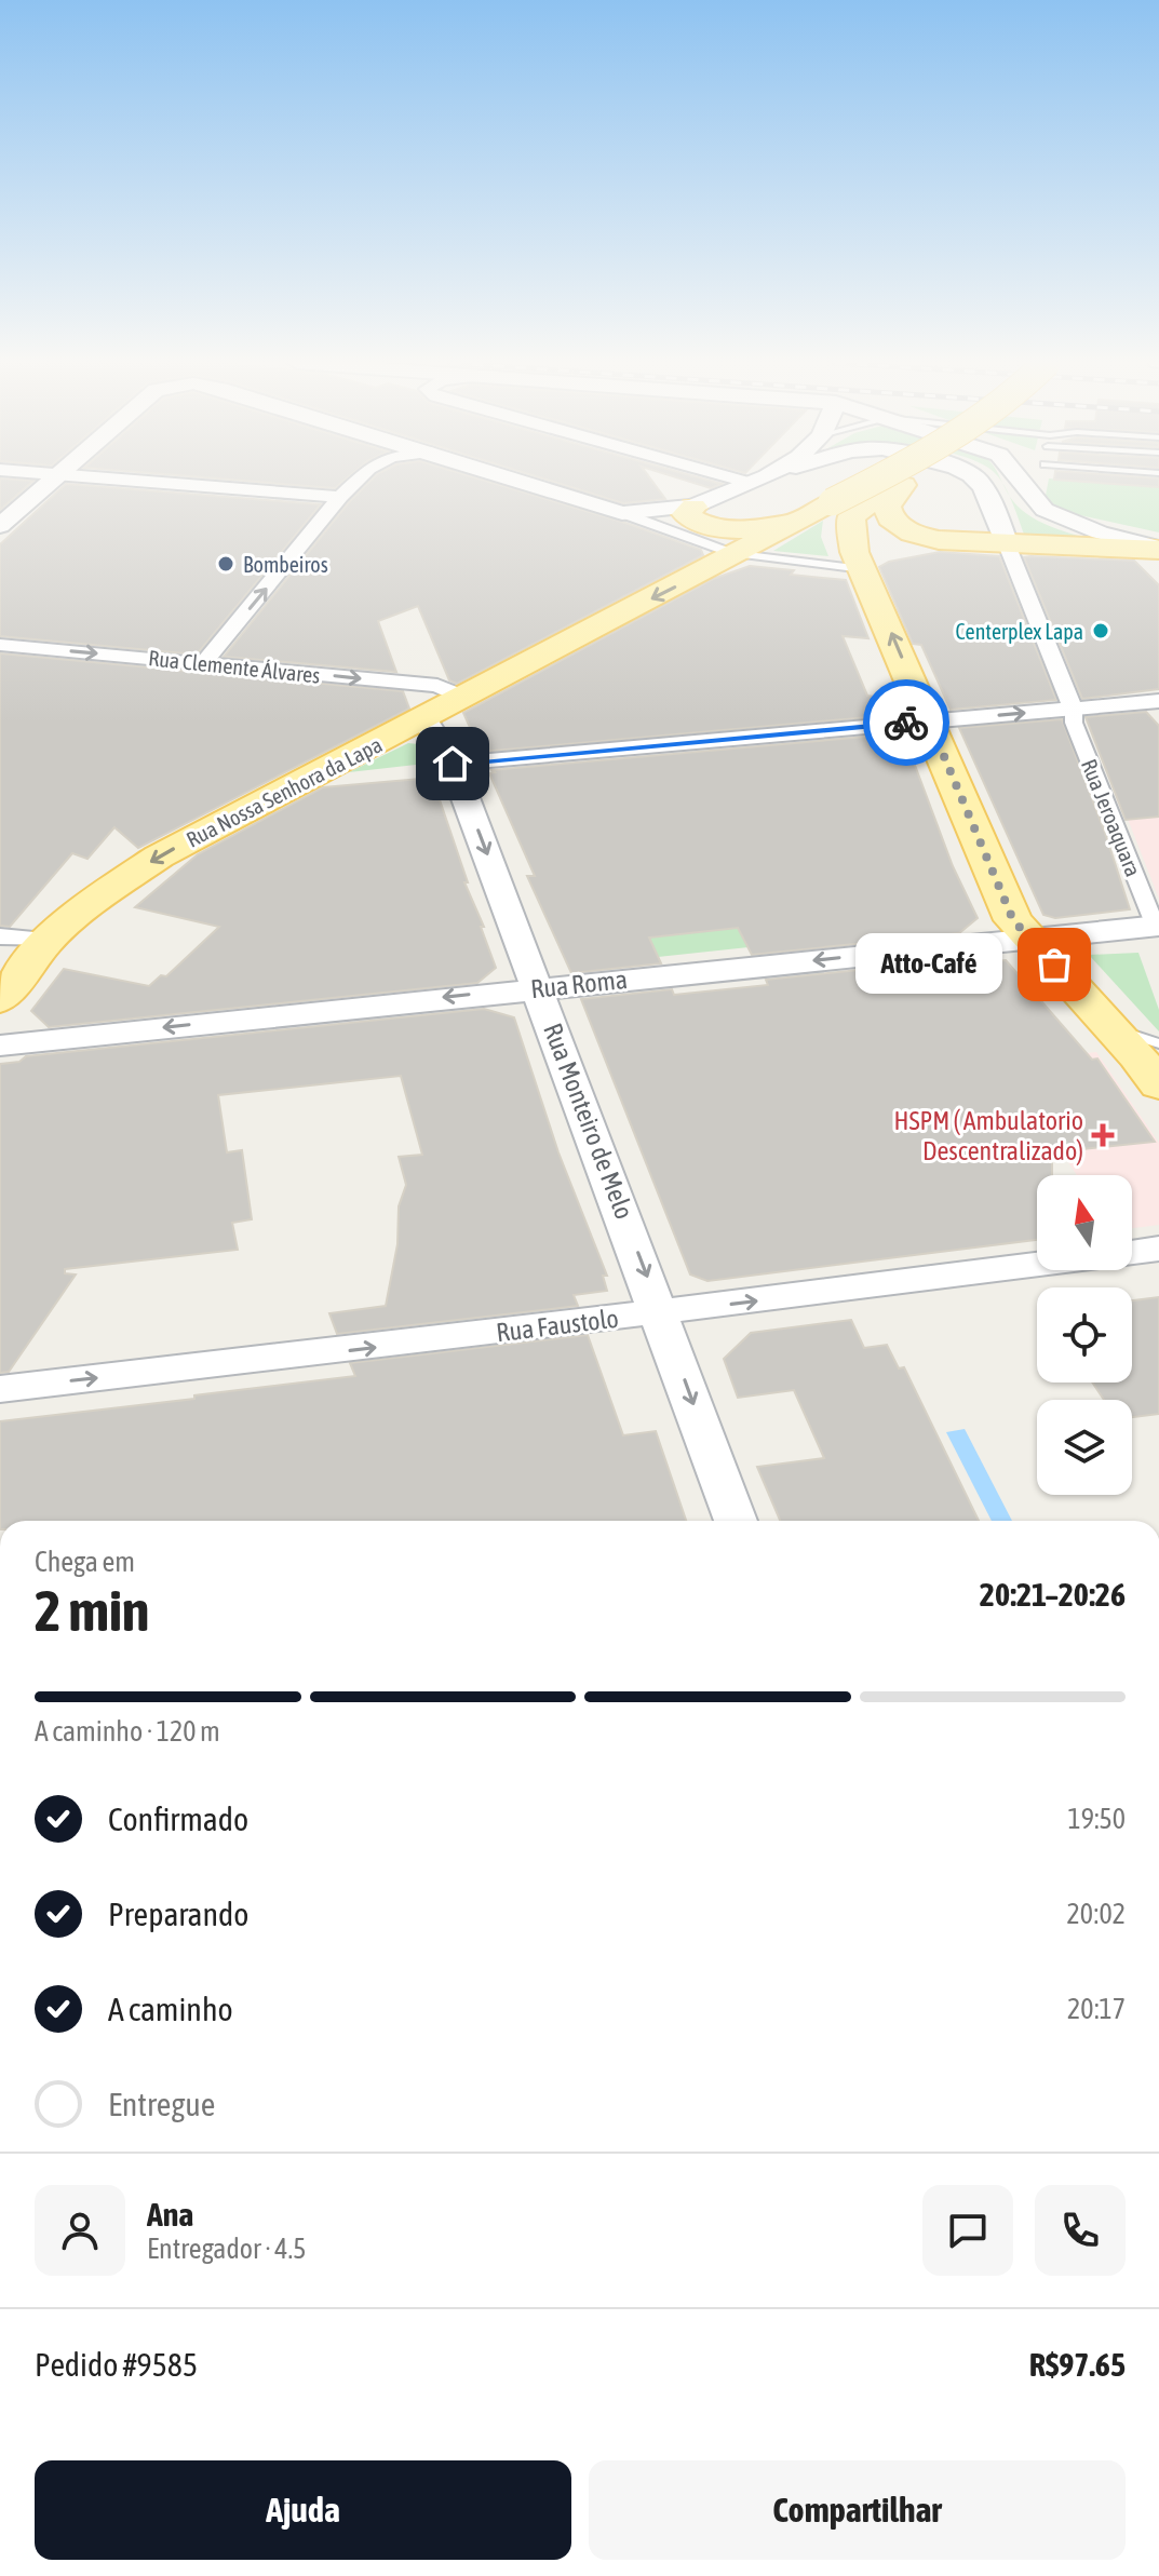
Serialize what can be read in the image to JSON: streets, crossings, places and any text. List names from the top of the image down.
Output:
{
  "streets": {
    "main road": ["Rua Nossa Senhora da Lapa"],
    "street": [
      "Rua Clemente Álvares",
      "Rua Jeroaquara",
      "Rua Roma",
      "Rua Monteiro de Melo",
      "Rua Faustolo"
    ]
  },
  "crossings": [
    ["Rua Clemente Álvares", "Rua Nossa Senhora da Lapa"],
    ["Rua Nossa Senhora da Lapa", "Rua Monteiro de Melo"],
    ["Rua Jeroaquara", "Rua Roma"],
    ["Rua Roma", "Rua Monteiro de Melo"],
    ["Rua Monteiro de Melo", "Rua Faustolo"]
  ],
  "one_way": ["Rua Nossa Senhora da Lapa", "Rua Monteiro de Melo", "Rua Faustolo"],
  "places": {
    "other": ["Bombeiros", "Centerplex Lapa", "Atto-Café"],
    "health": ["HSPM ( Ambulatorio Descentralizado)"]
  },
  "north": "top",
  "page": {
    "bubble": "Atto-Café",
    "heading": ["2 min", "Chega em", "20:21–20:26"],
    "panel": [
      "Ana",
      "Entregador · 4.5",
      "Pedido #9585",
      "R$97.65"
    ],
    "bar": "A caminho · 120 m",
    "list": [
      ["Confirmado", "19:50"],
      ["Preparando", "20:02"],
      ["A caminho", "20:17"],
      "Entregue"
    ],
    "buttons": ["Ajuda", "Compartilhar"]
  }
}
